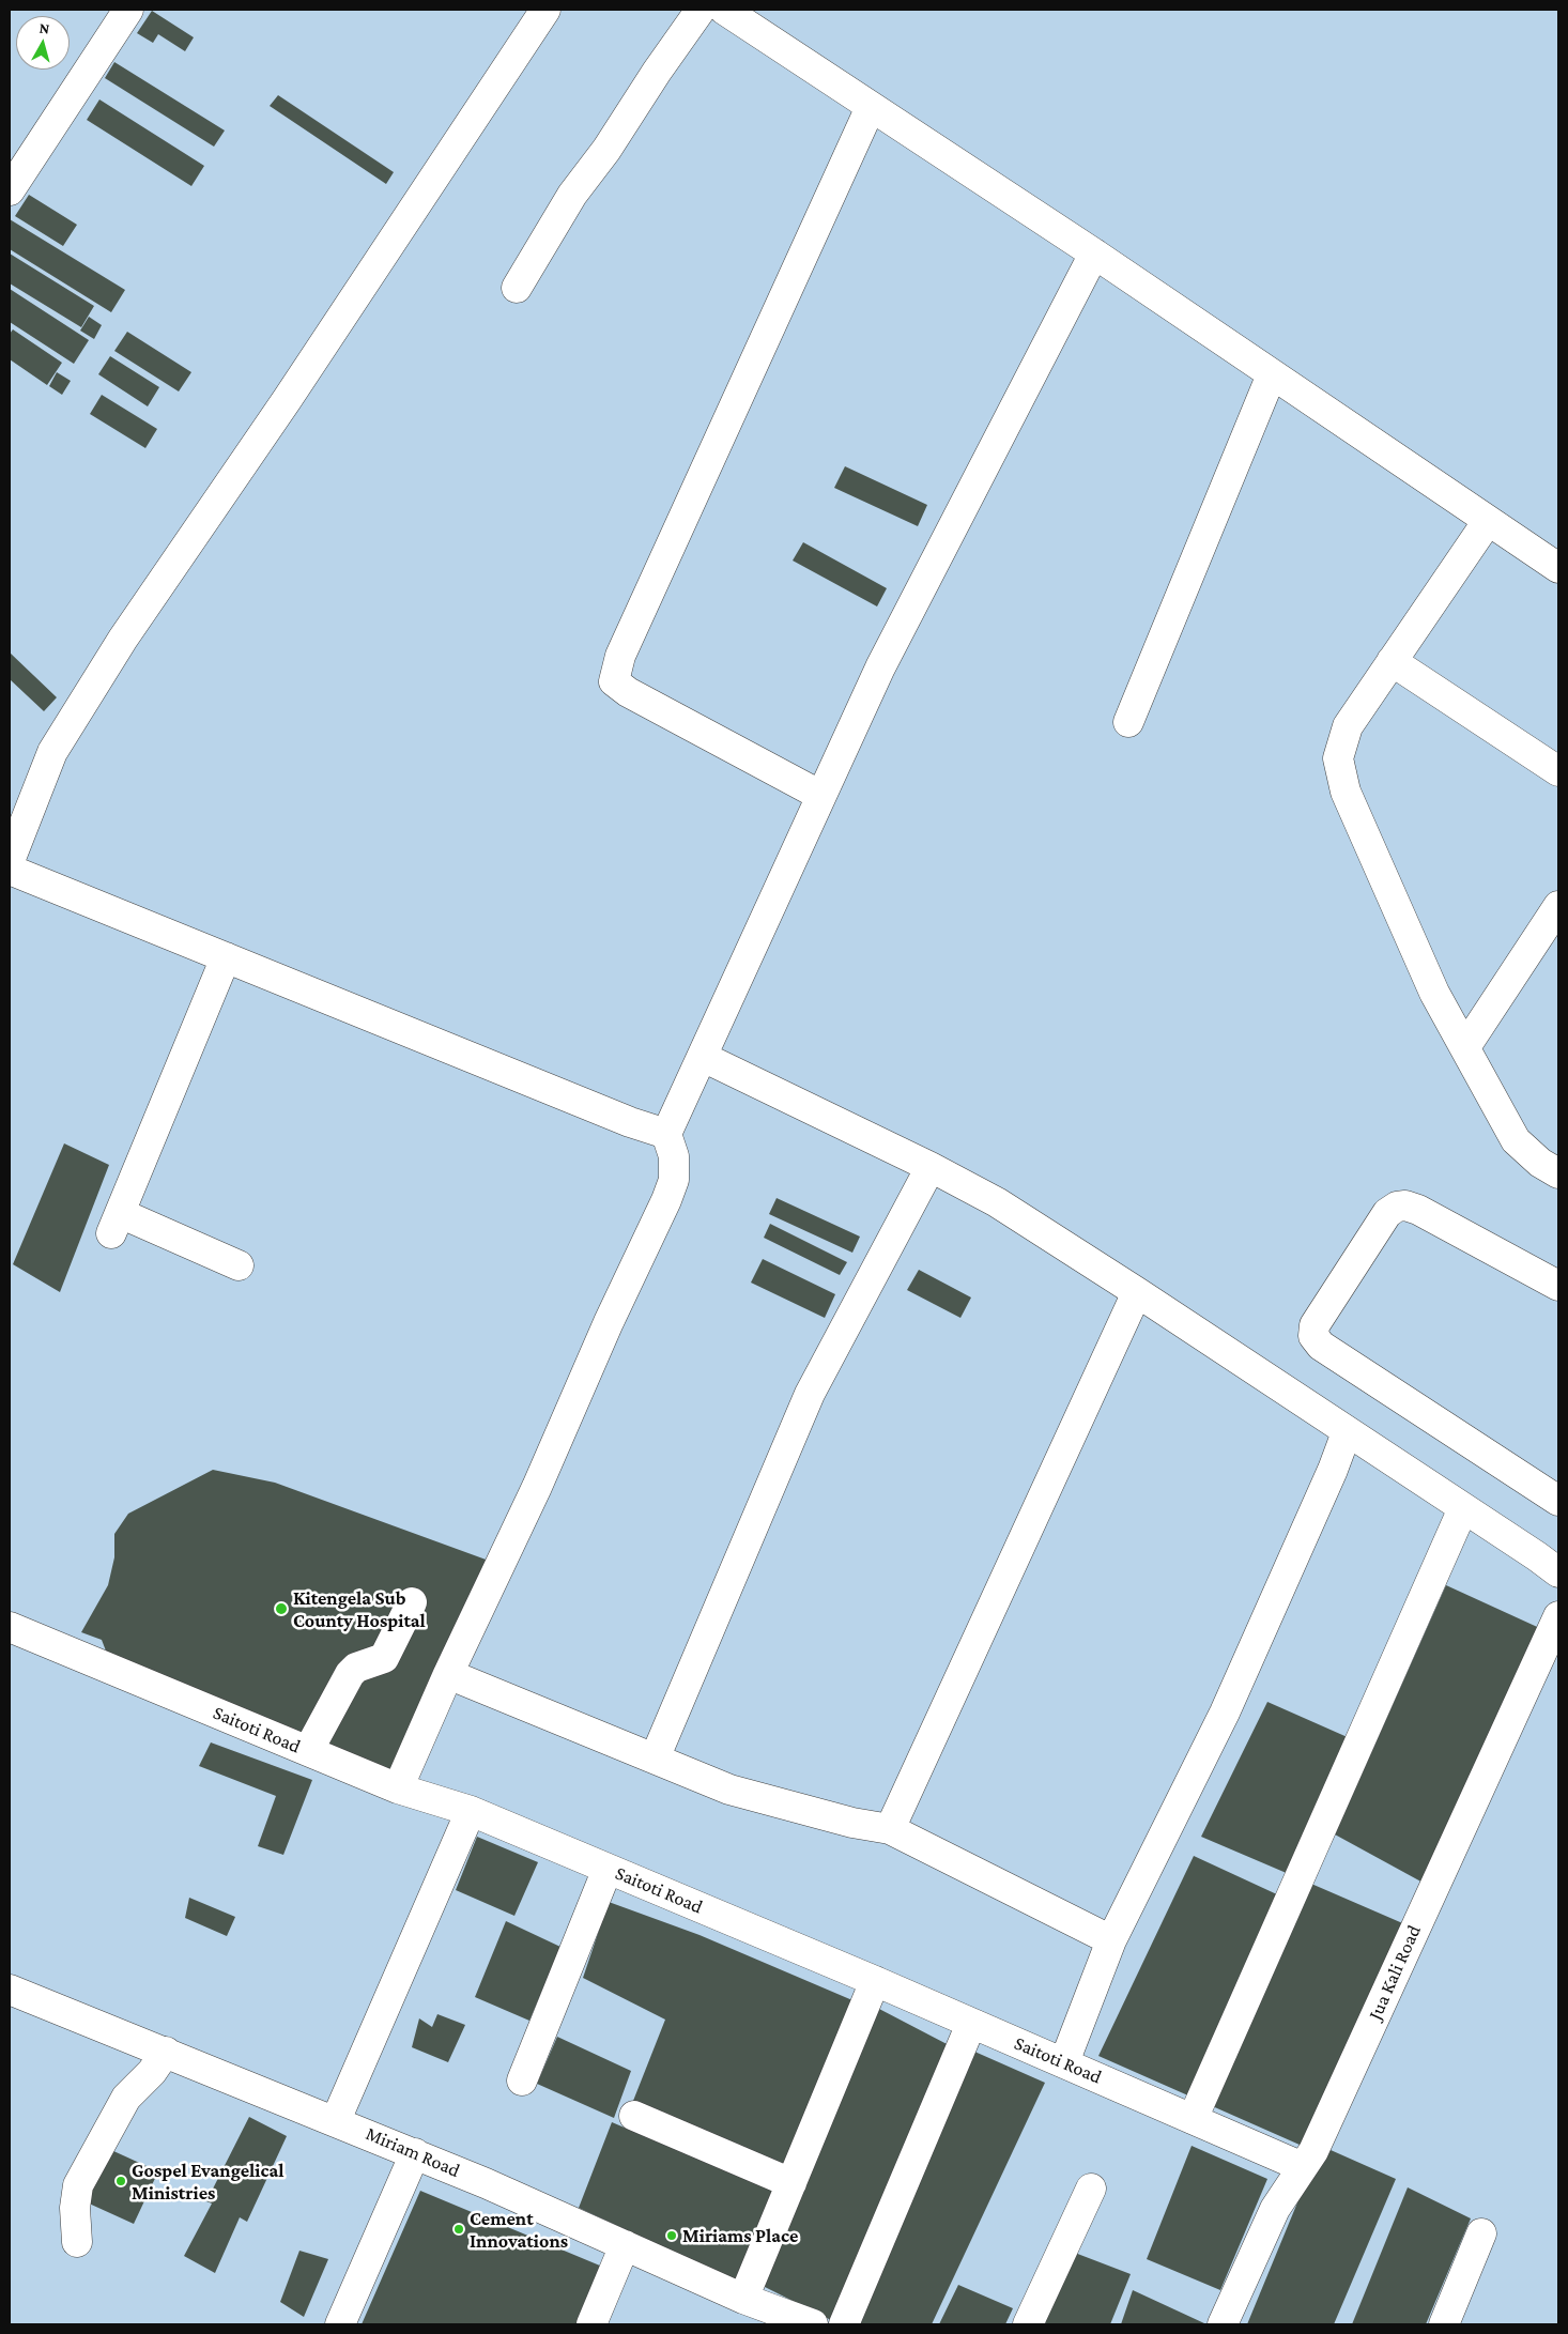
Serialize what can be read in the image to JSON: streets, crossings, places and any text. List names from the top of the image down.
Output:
{
  "streets": {
    "street": ["Saitoti Road", "Jua Kali Road", "Miriam Road"]
  },
  "crossings": [
    ["Saitoti Road", "Jua Kali Road"]
  ],
  "places": [
    "Kitengela Sub County Hospital",
    "Gospel Evangelical Ministries",
    "Cement Innovations",
    "Miriams Place"
  ],
  "north": "top"
}
